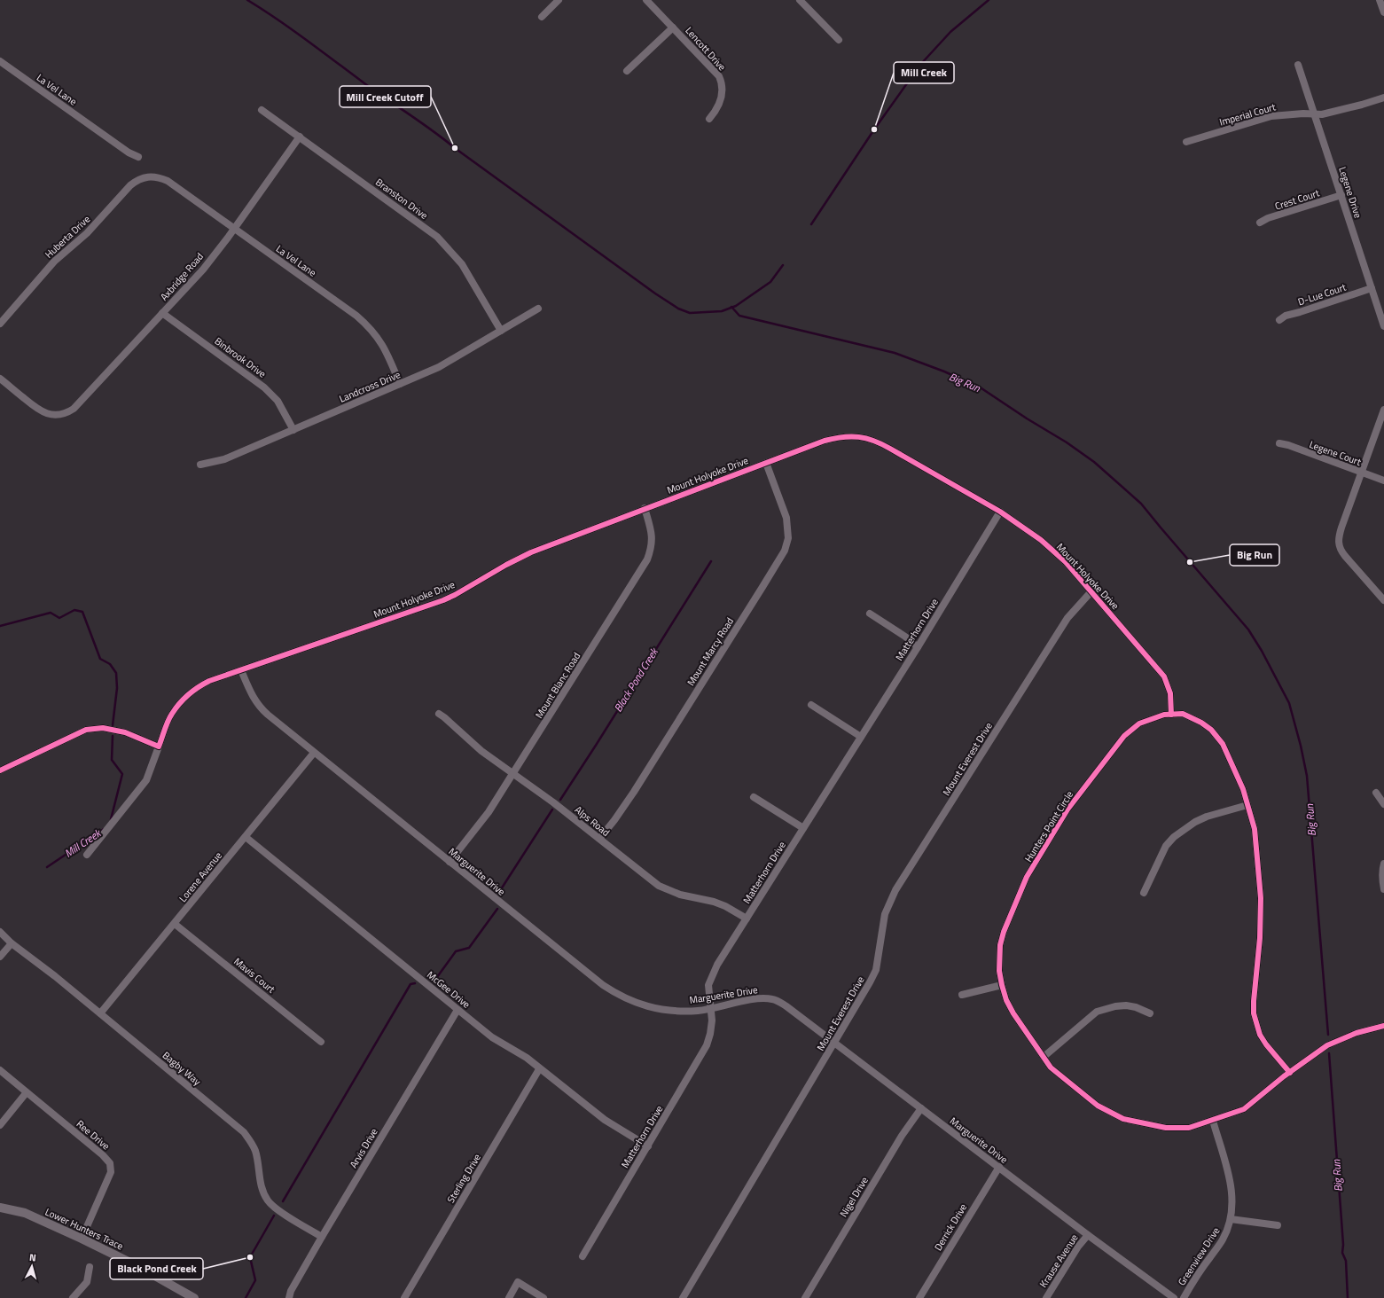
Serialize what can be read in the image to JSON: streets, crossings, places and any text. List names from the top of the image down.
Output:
{
  "streets": {
    "street": [
      "Lencott Drive",
      "La Vel Lane",
      "Imperial Court",
      "Legene Drive",
      "Branston Drive",
      "Crest Court",
      "Huberta Drive",
      "Axbridge Road",
      "D-Lue Court",
      "Binbrook Drive",
      "Landcross Drive",
      "Legene Court",
      "Mount Holyoke Drive",
      "Matterhorn Drive",
      "Mount Marcy Road",
      "Mount Blanc Road",
      "Mount Everest Drive",
      "Alps Road",
      "Hunters Point Circle",
      "Marguerite Drive",
      "Lorene Avenue",
      "Mavis Court",
      "McGee Drive",
      "Bagby Way",
      "Ree Drive",
      "Arvis Drive",
      "Sterling Drive",
      "Nigel Drive",
      "Derrick Drive",
      "Lower Hunters Trace",
      "Greenview Drive",
      "Krause Avenue"
    ]
  },
  "crossings": [
    ["La Vel Lane", "Huberta Drive"],
    ["La Vel Lane", "Axbridge Road"],
    ["La Vel Lane", "Landcross Drive"],
    ["Imperial Court", "Legene Drive"],
    ["Legene Drive", "Crest Court"],
    ["Legene Drive", "D-Lue Court"],
    ["Branston Drive", "Axbridge Road"],
    ["Branston Drive", "Landcross Drive"],
    ["Axbridge Road", "Binbrook Drive"],
    ["Binbrook Drive", "Landcross Drive"],
    ["Mount Holyoke Drive", "Matterhorn Drive"],
    ["Mount Holyoke Drive", "Mount Marcy Road"],
    ["Mount Holyoke Drive", "Mount Blanc Road"],
    ["Mount Holyoke Drive", "Mount Everest Drive"],
    ["Mount Holyoke Drive", "Hunters Point Circle"],
    ["Mount Holyoke Drive", "Marguerite Drive"],
    ["Matterhorn Drive", "Alps Road"],
    ["Matterhorn Drive", "Marguerite Drive"],
    ["Matterhorn Drive", "McGee Drive"],
    ["Mount Marcy Road", "Alps Road"],
    ["Mount Blanc Road", "Alps Road"],
    ["Mount Blanc Road", "Marguerite Drive"],
    ["Mount Everest Drive", "Marguerite Drive"],
    ["Hunters Point Circle", "Greenview Drive"],
    ["Marguerite Drive", "Lorene Avenue"],
    ["Marguerite Drive", "Nigel Drive"],
    ["Marguerite Drive", "Derrick Drive"],
    ["Marguerite Drive", "Krause Avenue"],
    ["Lorene Avenue", "Mavis Court"],
    ["Lorene Avenue", "McGee Drive"],
    ["Lorene Avenue", "Bagby Way"],
    ["McGee Drive", "Arvis Drive"],
    ["McGee Drive", "Sterling Drive"],
    ["Bagby Way", "Arvis Drive"],
    ["Ree Drive", "Lower Hunters Trace"]
  ],
  "water": ["Big Run", "Black Pond Creek", "Mill Creek"],
  "places": [
    "Mill Creek",
    "Mill Creek Cutoff",
    "Big Run",
    "Black Pond Creek"
  ],
  "north": "top"
}
